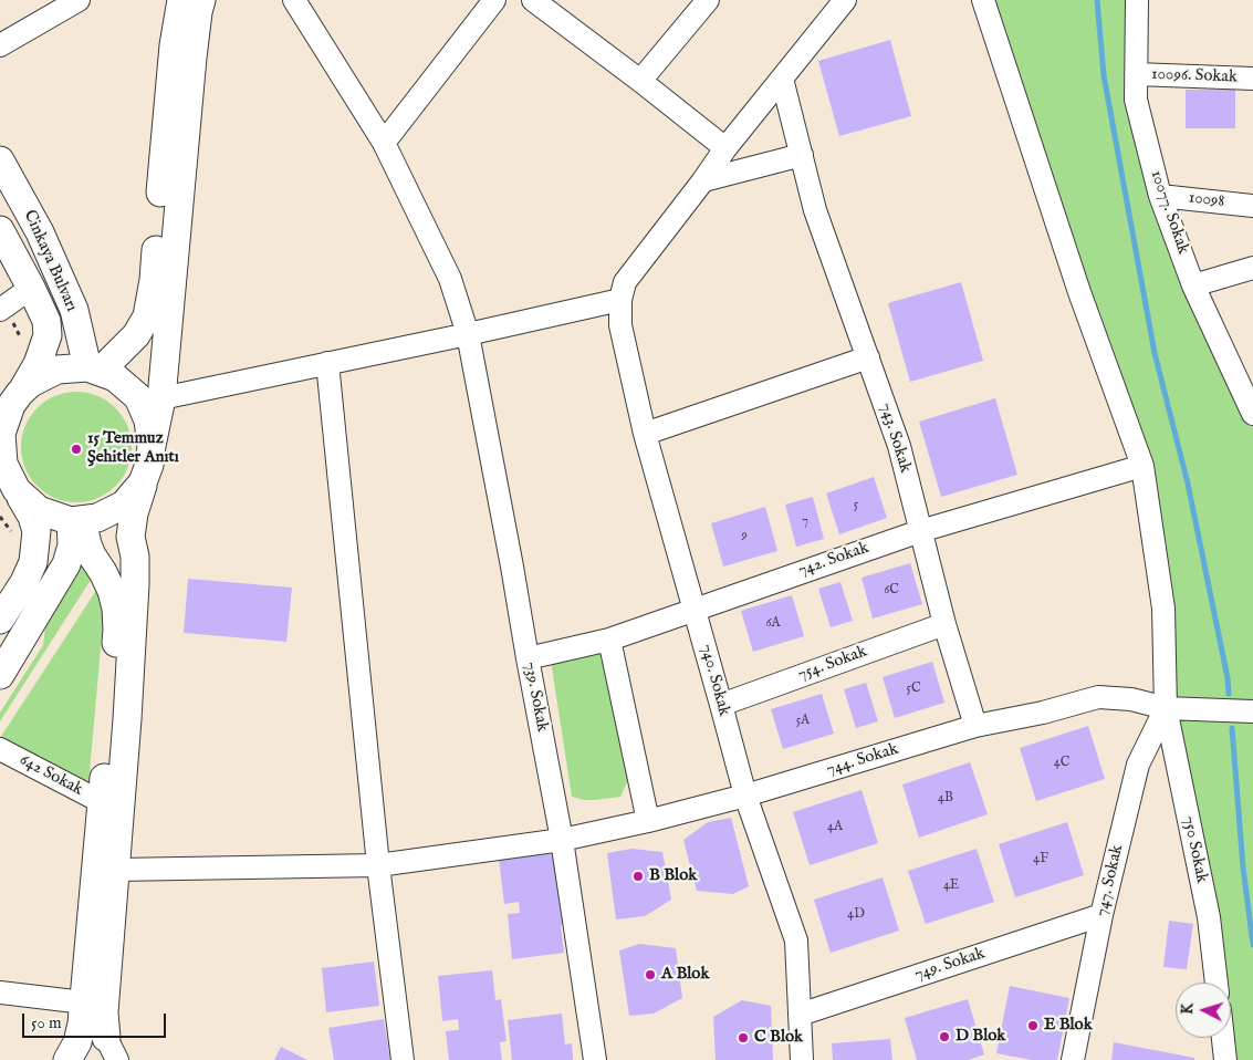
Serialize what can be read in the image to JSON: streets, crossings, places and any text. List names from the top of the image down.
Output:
{
  "streets": {
    "main road": ["Cinkaya Bulvarı"],
    "street": [
      "10096. Sokak",
      "10098",
      "10077. Sokak",
      "743. Sokak",
      "742. Sokak",
      "754. Sokak",
      "740. Sokak",
      "739. Sokak",
      "744. Sokak",
      "642 Sokak",
      "750 Sokak",
      "747. Sokak",
      "749. Sokak"
    ]
  },
  "crossings": [
    ["10096. Sokak", "10077. Sokak"],
    ["10098", "10077. Sokak"],
    ["743. Sokak", "742. Sokak"],
    ["743. Sokak", "754. Sokak"],
    ["743. Sokak", "744. Sokak"],
    ["742. Sokak", "740. Sokak"],
    ["742. Sokak", "739. Sokak"],
    ["742. Sokak", "750 Sokak"],
    ["754. Sokak", "740. Sokak"],
    ["740. Sokak", "744. Sokak"],
    ["740. Sokak", "749. Sokak"],
    ["739. Sokak", "744. Sokak"],
    ["744. Sokak", "750 Sokak"],
    ["744. Sokak", "747. Sokak"],
    ["750 Sokak", "747. Sokak"],
    ["747. Sokak", "749. Sokak"]
  ],
  "places": [
    "15 Temmuz Şehitler Anıtı",
    "B Blok",
    "A Blok",
    "E Blok",
    "D Blok",
    "C Blok"
  ],
  "house_numbers": [
    "5",
    "7",
    "9",
    "6C",
    "6A",
    "5C",
    "5A",
    "4C",
    "4B",
    "4A",
    "4F",
    "4E",
    "4D"
  ],
  "scale_bar": "50 m",
  "north": "left"
}
